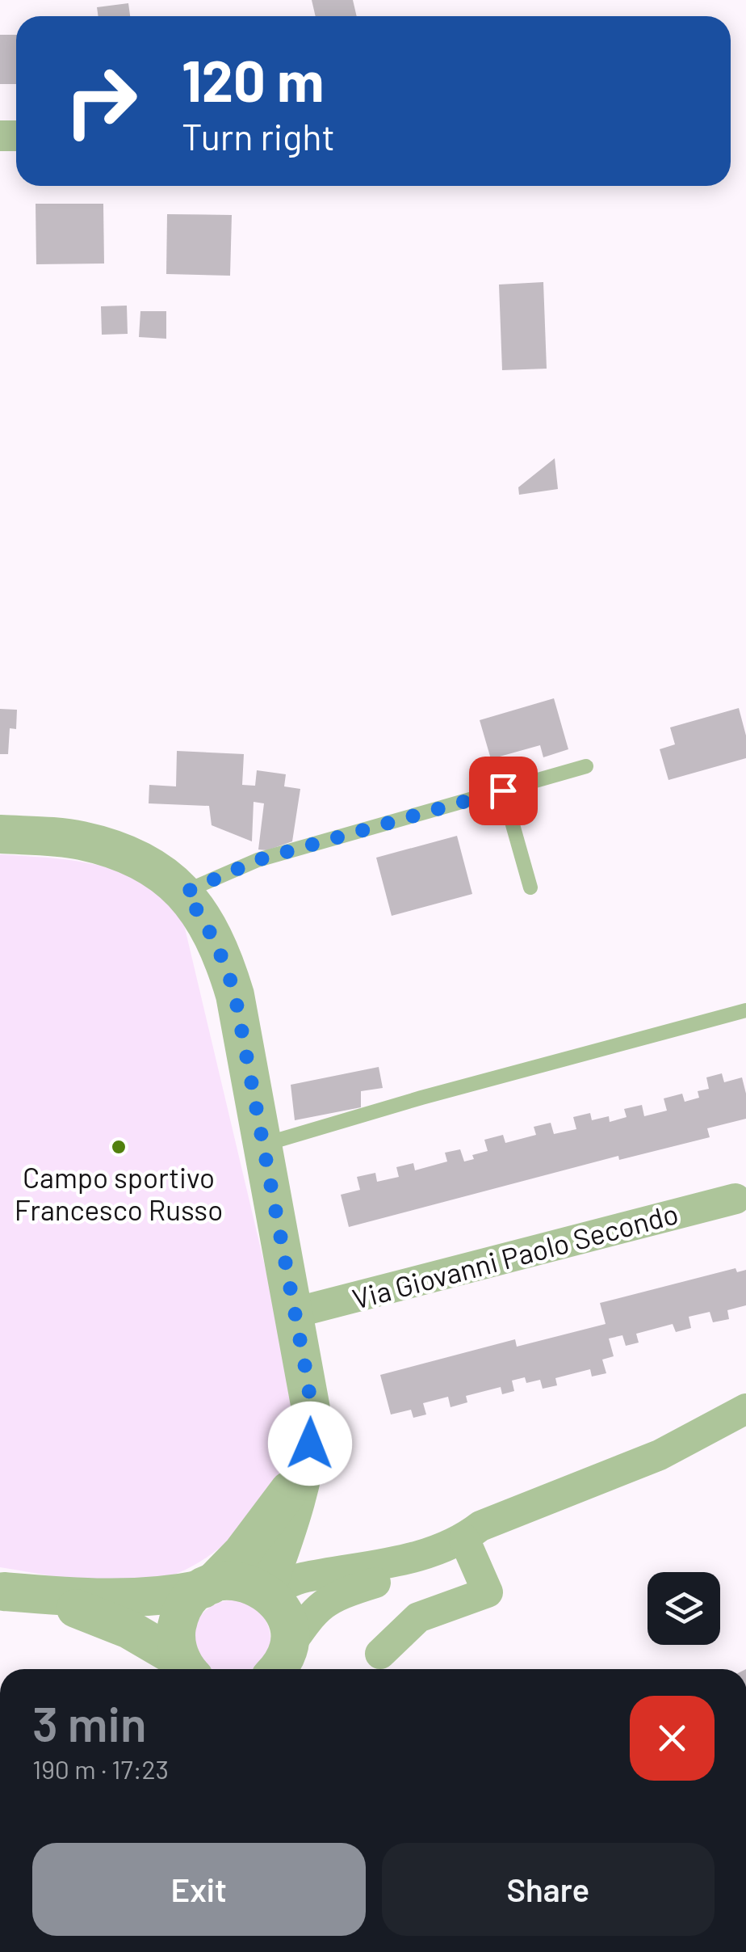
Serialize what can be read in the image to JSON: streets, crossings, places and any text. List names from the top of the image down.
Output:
{
  "streets": {
    "street": ["Via Giovanni Paolo Secondo"]
  },
  "places": ["Campo sportivo Francesco Russo"],
  "page": {
    "turn": ["120 m", "Turn right"],
    "heading": ["3 min", "190 m · 17:23"],
    "buttons": ["Exit", "Share"]
  }
}
